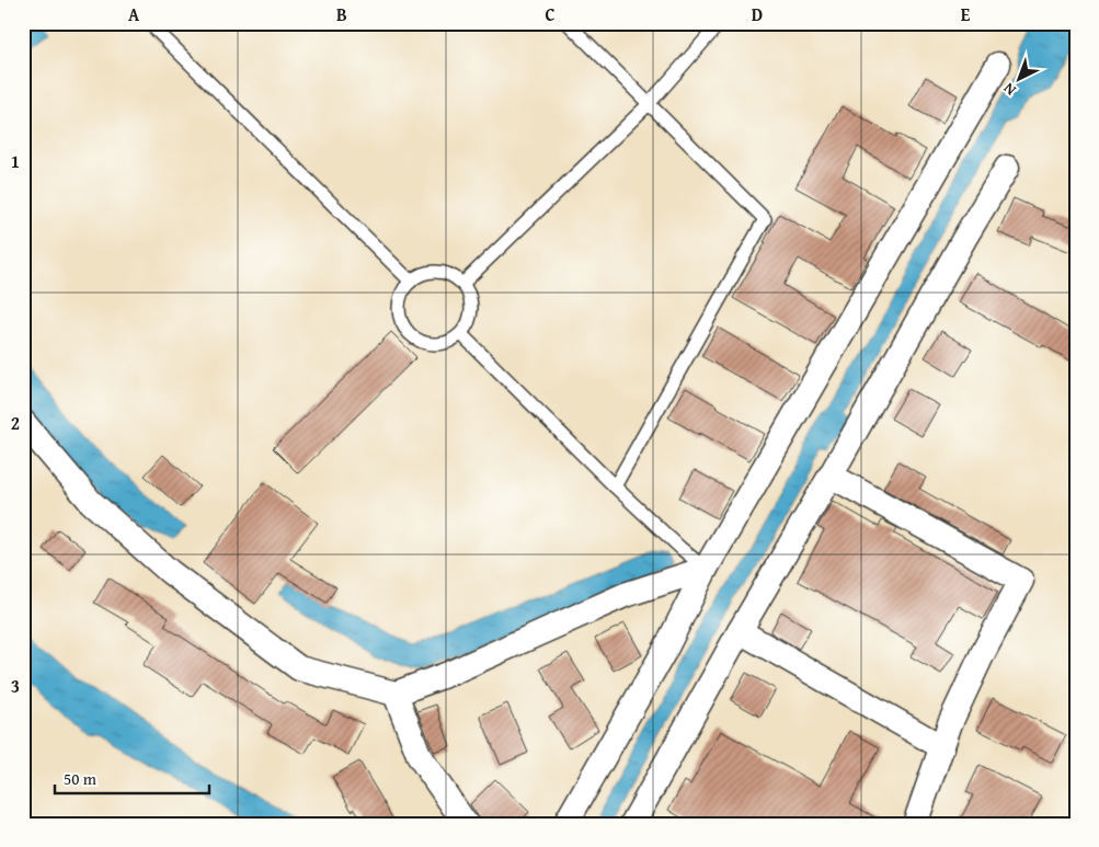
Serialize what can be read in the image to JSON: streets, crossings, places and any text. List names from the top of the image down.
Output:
{
  "scale_bar": "50 m",
  "north": "bottom left",
  "grid": {
    "columns": [
      "A",
      "B",
      "C",
      "D",
      "E"
    ],
    "rows": ["1", "2", "3"]
  }
}
